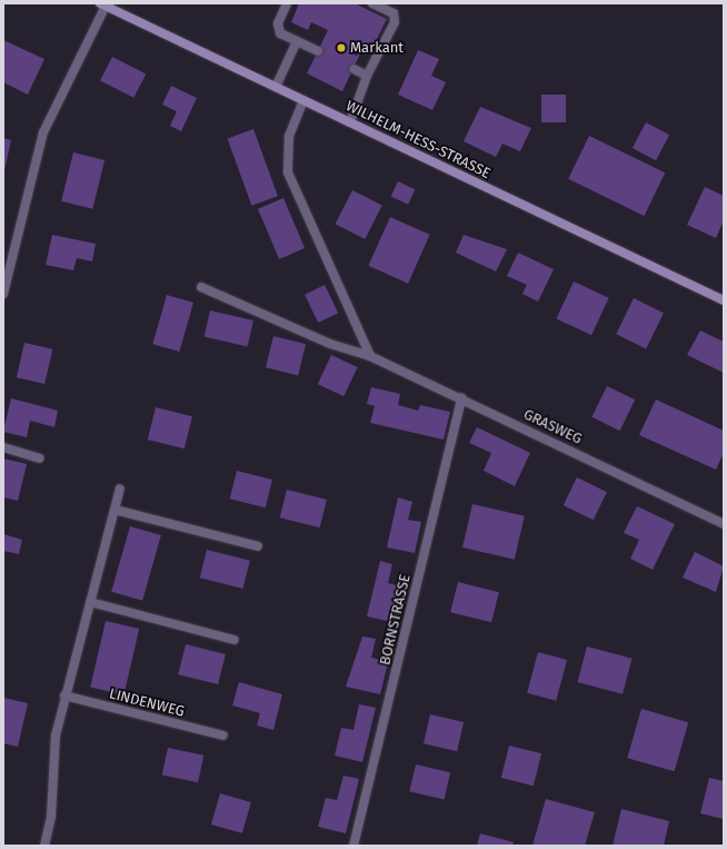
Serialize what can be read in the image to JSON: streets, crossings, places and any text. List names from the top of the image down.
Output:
{
  "streets": {
    "main road": ["WILHELM-HESS-STRASSE"],
    "street": ["GRASWEG", "BORNSTRASSE", "LINDENWEG"]
  },
  "crossings": [
    ["GRASWEG", "BORNSTRASSE"]
  ],
  "places": ["Markant"]
}
